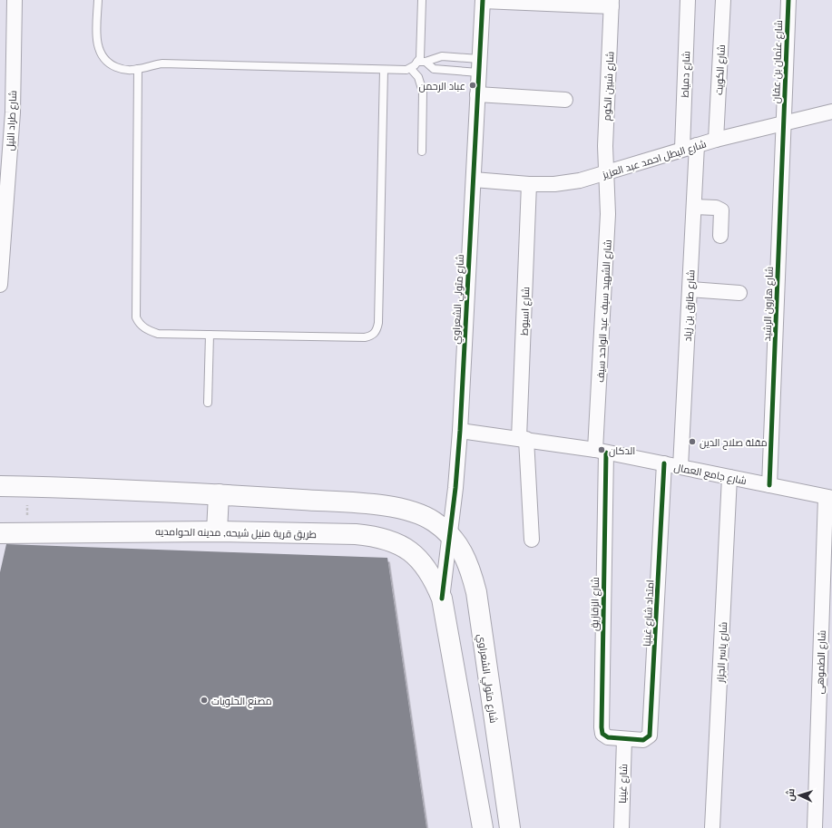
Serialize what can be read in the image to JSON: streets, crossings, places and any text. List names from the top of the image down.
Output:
{
  "streets": {
    "main road": ["شارع متولي الشعراوي", "طريق قرية منيل شيحه, مدينه الحوامديه"],
    "street": [
      "شارع عثمان بن عفان",
      "شارع الكويت",
      "شارع دمياط",
      "شارع شبين الكوم",
      "شارع طراد النيل",
      "شارع البطل احمد عبد العزيز",
      "شارع هارون الرشيد",
      "شارع طارق بن زياد",
      "شارع اسيوط",
      "شارع الشهيد سيف عبد الواحد سيف",
      "شارع جامع العمال",
      "شارع الزقازيق",
      "امتداد شارع غينيا",
      "شارع ياسر الجزار",
      "شارع الطموهى",
      "شارع غينيا"
    ]
  },
  "crossings": [
    ["شارع عثمان بن عفان", "شارع البطل احمد عبد العزيز"],
    ["شارع عثمان بن عفان", "شارع هارون الرشيد"],
    ["شارع الكويت", "شارع البطل احمد عبد العزيز"],
    ["شارع دمياط", "شارع البطل احمد عبد العزيز"],
    ["شارع شبين الكوم", "شارع البطل احمد عبد العزيز"],
    ["شارع شبين الكوم", "شارع الشهيد سيف عبد الواحد سيف"],
    ["شارع البطل احمد عبد العزيز", "شارع متولي الشعراوي"],
    ["شارع البطل احمد عبد العزيز", "شارع هارون الرشيد"],
    ["شارع البطل احمد عبد العزيز", "شارع طارق بن زياد"],
    ["شارع البطل احمد عبد العزيز", "شارع اسيوط"],
    ["شارع البطل احمد عبد العزيز", "شارع الشهيد سيف عبد الواحد سيف"],
    ["شارع متولي الشعراوي", "شارع جامع العمال"],
    ["شارع متولي الشعراوي", "طريق قرية منيل شيحه, مدينه الحوامديه"],
    ["شارع هارون الرشيد", "شارع جامع العمال"],
    ["شارع طارق بن زياد", "شارع جامع العمال"],
    ["شارع اسيوط", "شارع جامع العمال"],
    ["شارع الشهيد سيف عبد الواحد سيف", "شارع جامع العمال"],
    ["شارع الشهيد سيف عبد الواحد سيف", "شارع الزقازيق"],
    ["شارع جامع العمال", "شارع الزقازيق"],
    ["شارع جامع العمال", "امتداد شارع غينيا"],
    ["شارع جامع العمال", "شارع ياسر الجزار"],
    ["شارع جامع العمال", "شارع الطموهى"],
    ["شارع الزقازيق", "امتداد شارع غينيا"],
    ["شارع الزقازيق", "شارع غينيا"],
    ["امتداد شارع غينيا", "شارع غينيا"]
  ],
  "places": [
    "عباد الرحمن",
    "مقلة صلاح الدين",
    "الدكان",
    "مصنع الحلويات"
  ],
  "north": "left"
}
